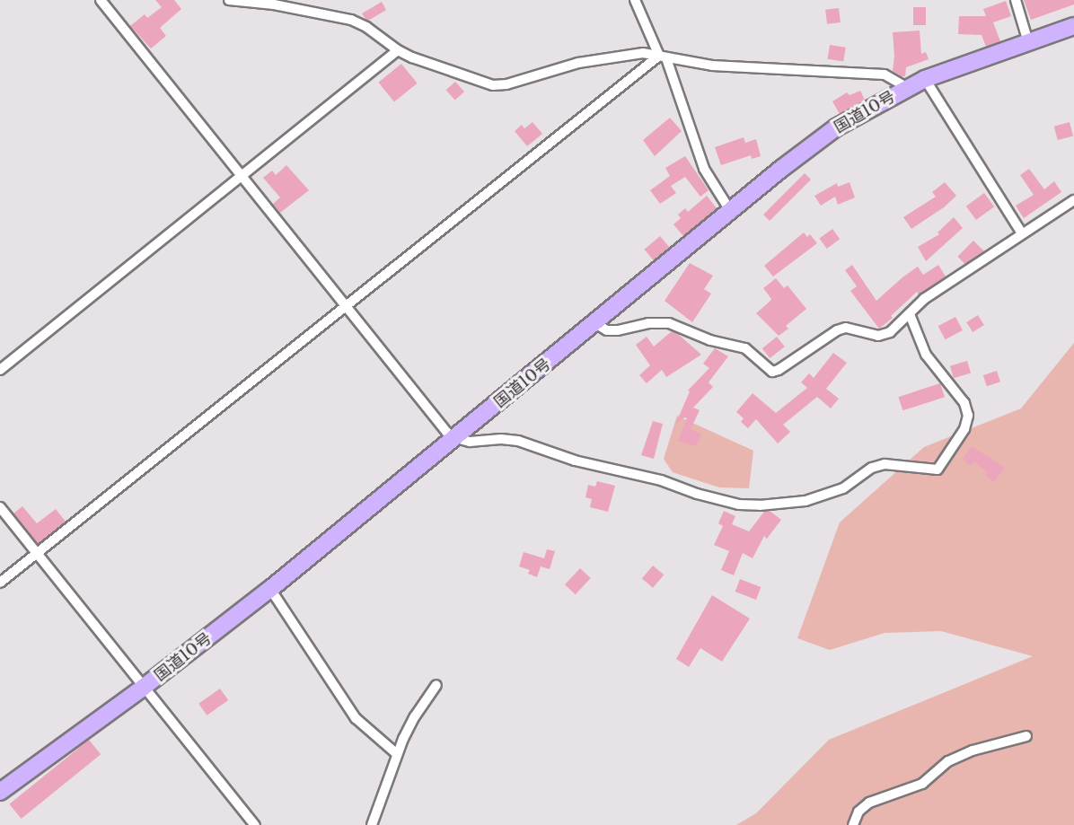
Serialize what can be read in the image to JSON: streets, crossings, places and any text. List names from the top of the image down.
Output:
{
  "streets": {
    "highway": ["国道10号"]
  }
}
